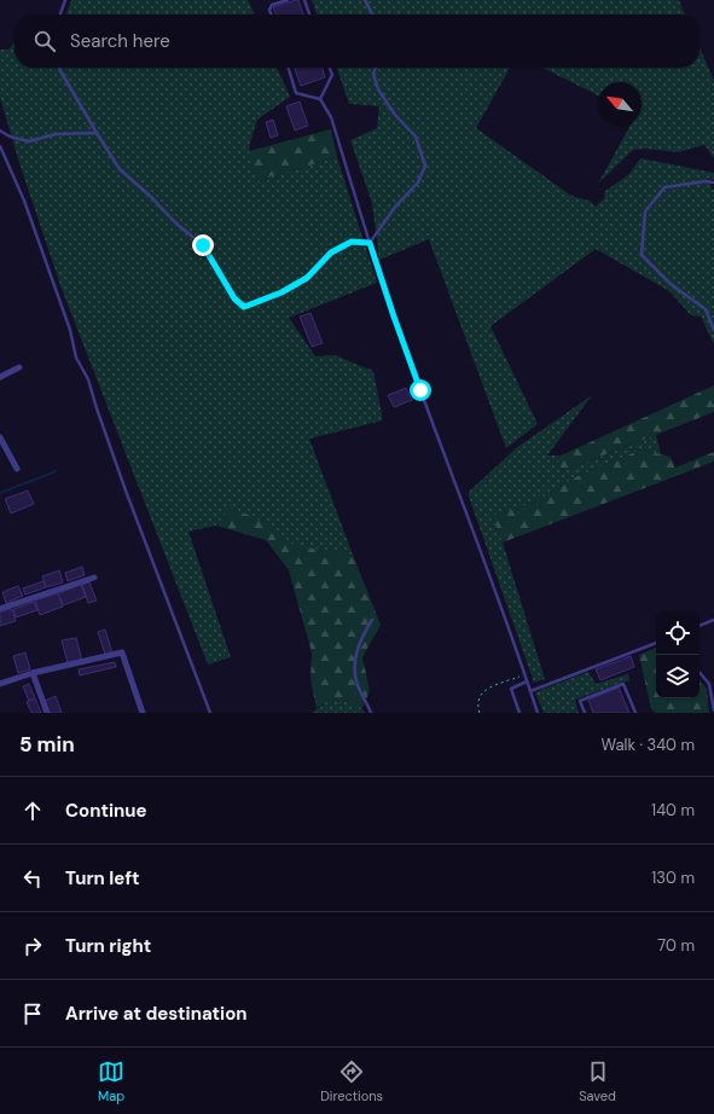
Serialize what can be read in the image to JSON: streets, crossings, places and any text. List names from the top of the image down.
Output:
{
  "north": "top left",
  "page": {
    "search": "Search here",
    "heading": ["5 min", "Walk · 340 m"],
    "list": [
      ["Continue", "140 m"],
      ["Turn left", "130 m"],
      ["Turn right", "70 m"],
      "Arrive at destination"
    ],
    "nav": ["Map", "Directions", "Saved"]
  }
}
